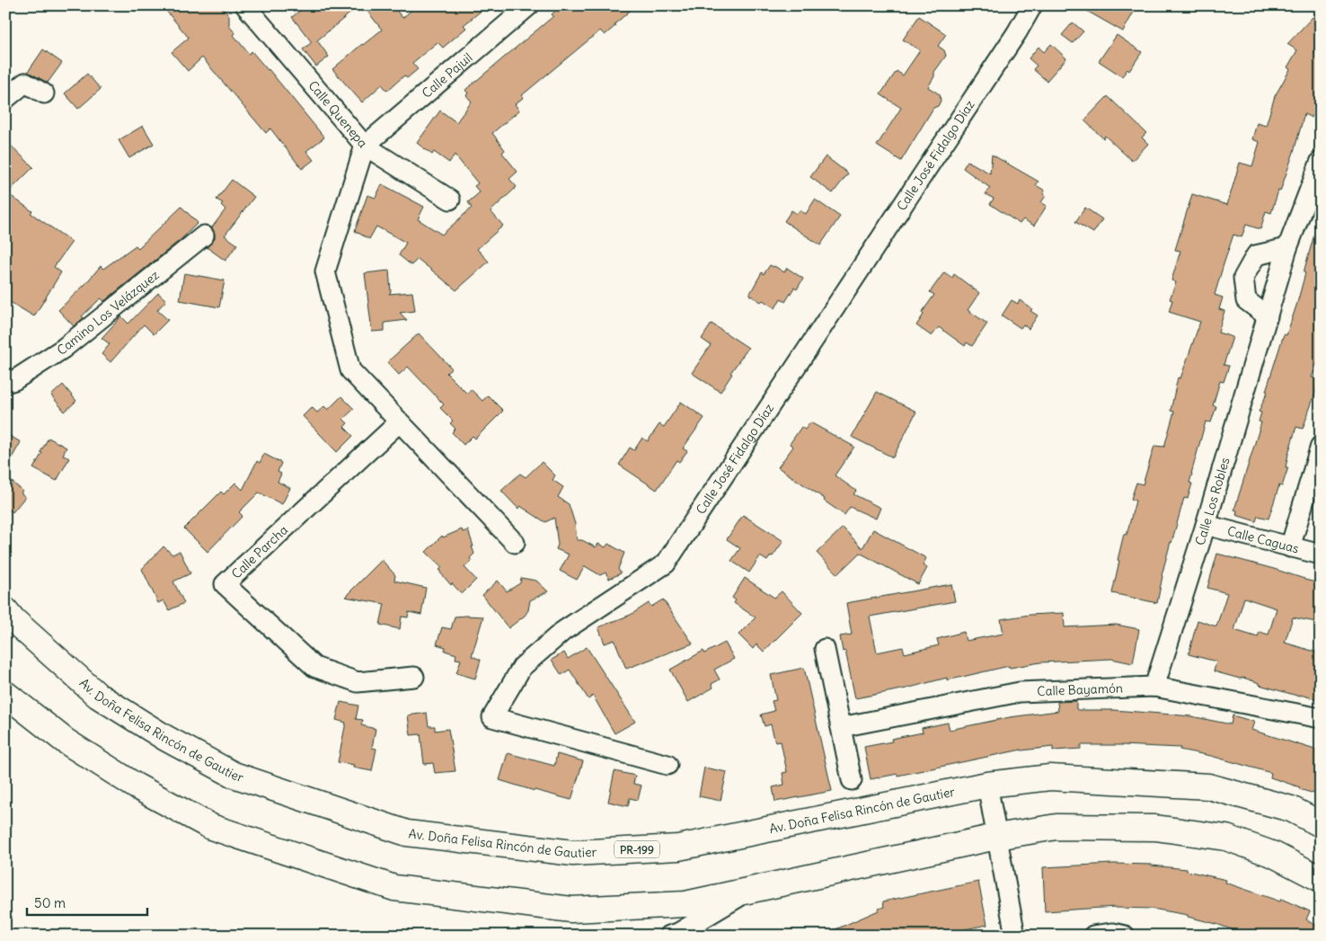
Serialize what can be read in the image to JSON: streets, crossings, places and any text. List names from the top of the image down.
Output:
{
  "streets": {
    "main road": ["Av. Doña Felisa Rincón de Gautier", "PR-199"],
    "street": [
      "Calle Pajuil",
      "Calle Quenepa",
      "Calle José Fidalgo Díaz",
      "Camino Los Velázquez",
      "Calle Los Robles",
      "Calle Caguas",
      "Calle Parcha",
      "Calle Bayamón"
    ]
  },
  "crossings": [
    ["Calle Pajuil", "Calle Quenepa"],
    ["Calle Los Robles", "Calle Caguas"],
    ["Calle Los Robles", "Calle Bayamón"]
  ],
  "scale_bar": "50 m"
}
